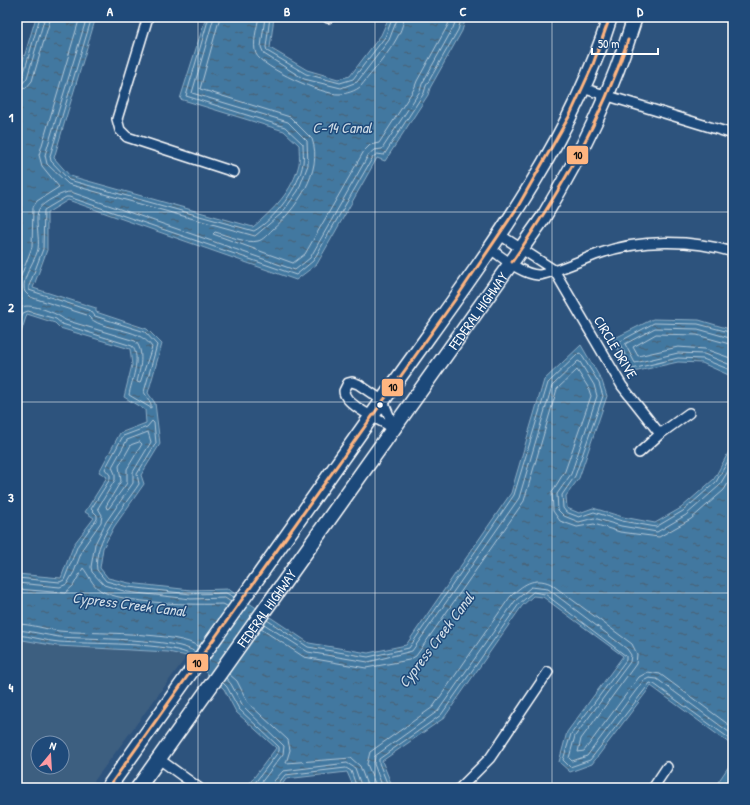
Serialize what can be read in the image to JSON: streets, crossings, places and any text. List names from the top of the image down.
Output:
{
  "streets": {
    "main road": ["FEDERAL HIGHWAY"],
    "street": ["CIRCLE DRIVE"]
  },
  "water": ["C-14 Canal", "Cypress Creek Canal"],
  "lines": ["transit line 10"],
  "scale_bar": "50 m",
  "north": "top",
  "grid": {
    "columns": [
      "A",
      "B",
      "C",
      "D"
    ],
    "rows": [
      "1",
      "2",
      "3",
      "4"
    ]
  }
}
